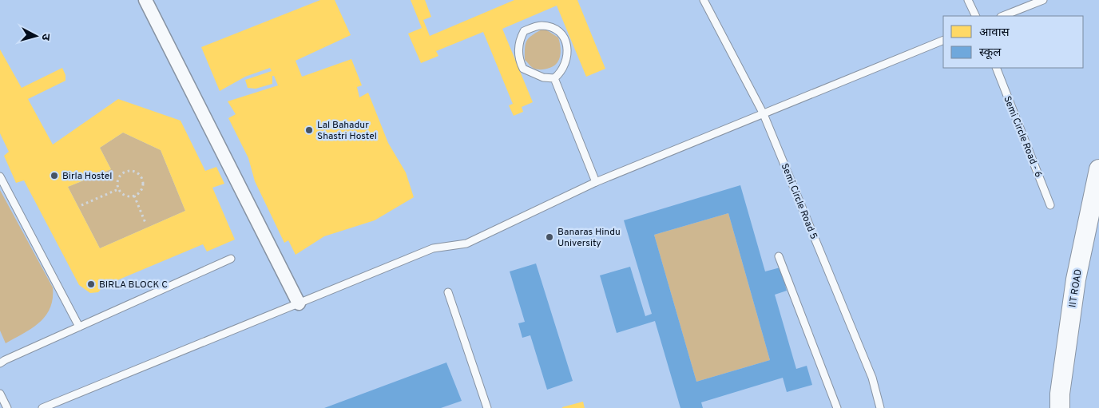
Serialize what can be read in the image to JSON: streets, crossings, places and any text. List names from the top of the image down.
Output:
{
  "streets": {
    "street": ["IIT ROAD"],
    "lane": ["Semi Circle Road - 6", "Semi Circle Road 5"]
  },
  "places": [
    "Lal Bahadur Shastri Hostel",
    "Birla Hostel",
    "Banaras Hindu University",
    "BIRLA BLOCK C"
  ],
  "legend": ["आवास", "स्कूल"],
  "north": "right"
}
